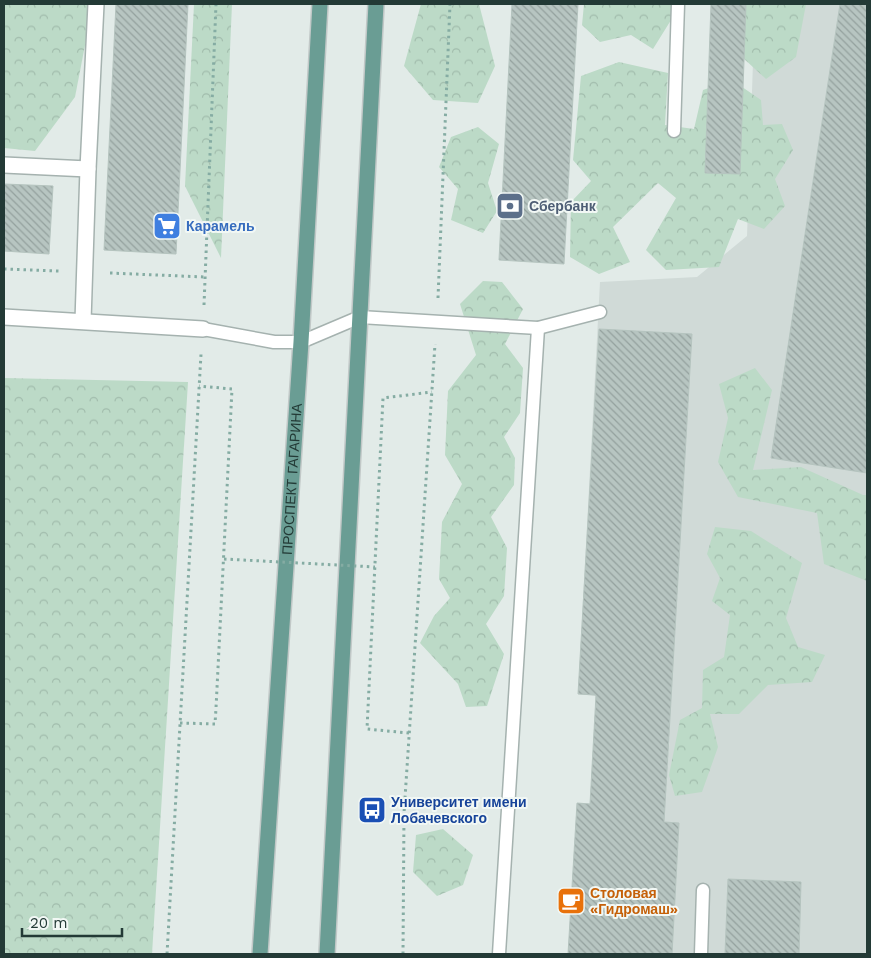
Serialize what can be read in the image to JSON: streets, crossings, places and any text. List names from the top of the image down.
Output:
{
  "streets": {
    "main road": ["ПРОСПЕКТ ГАГАРИНА"]
  },
  "places": {
    "bank": ["Сбербанк"],
    "supermarket": ["Карамель"],
    "bus stop": ["Университет имени Лобачевского"],
    "cafe": ["Столовая «Гидромаш»"]
  },
  "scale_bar": "20 m"
}
